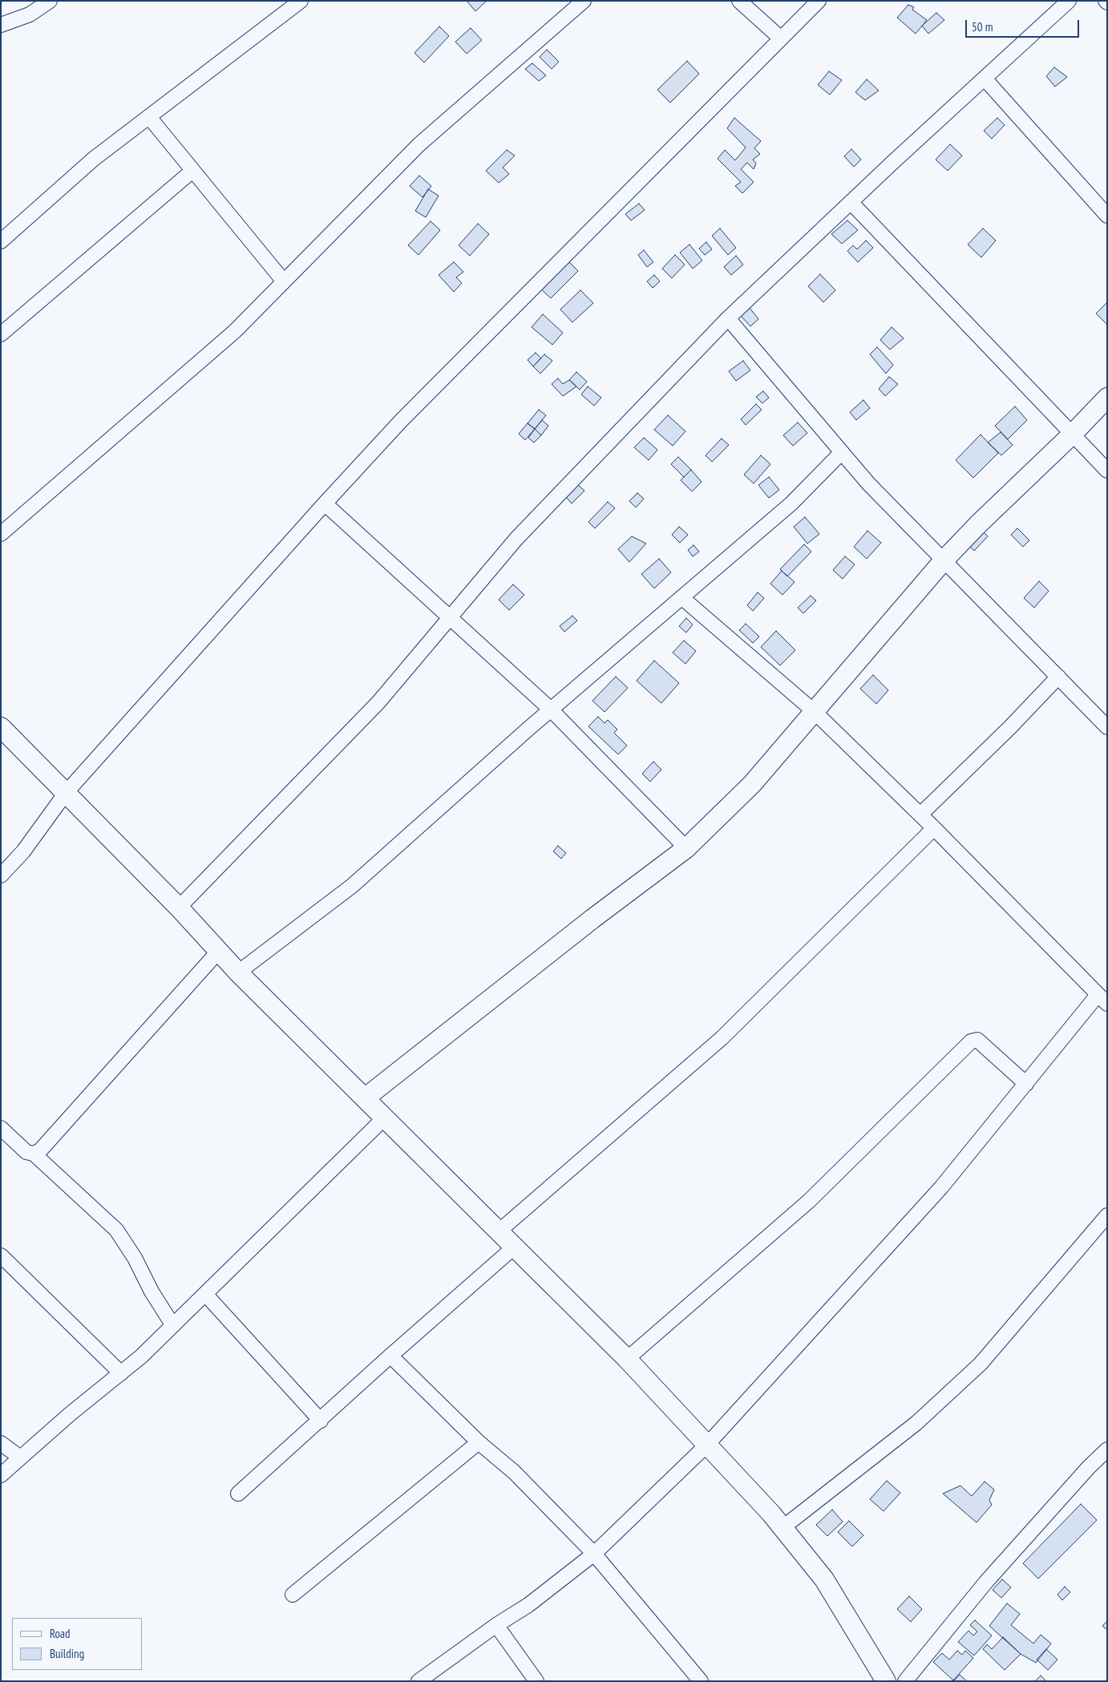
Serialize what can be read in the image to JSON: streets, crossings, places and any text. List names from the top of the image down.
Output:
{
  "legend": ["Road", "Building"],
  "scale_bar": "50 m"
}
